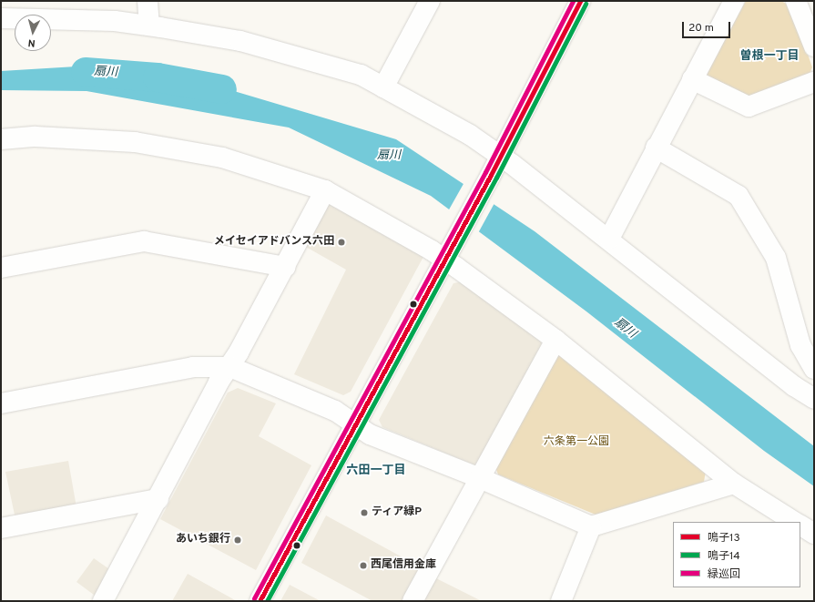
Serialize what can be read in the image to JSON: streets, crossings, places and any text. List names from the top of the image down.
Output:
{
  "districts": ["曽根一丁目", "六田一丁目"],
  "water": ["扇川"],
  "parks": ["六条第一公園"],
  "places": [
    "メイセイアドバンス六田",
    "ティア緑P",
    "あいち銀行",
    "西尾信用金庫"
  ],
  "lines": ["transit line 鳴子13", "transit line 緑巡回", "transit line 鳴子14"],
  "legend": ["鳴子13", "鳴子14", "緑巡回"],
  "scale_bar": "20 m",
  "north": "bottom"
}
